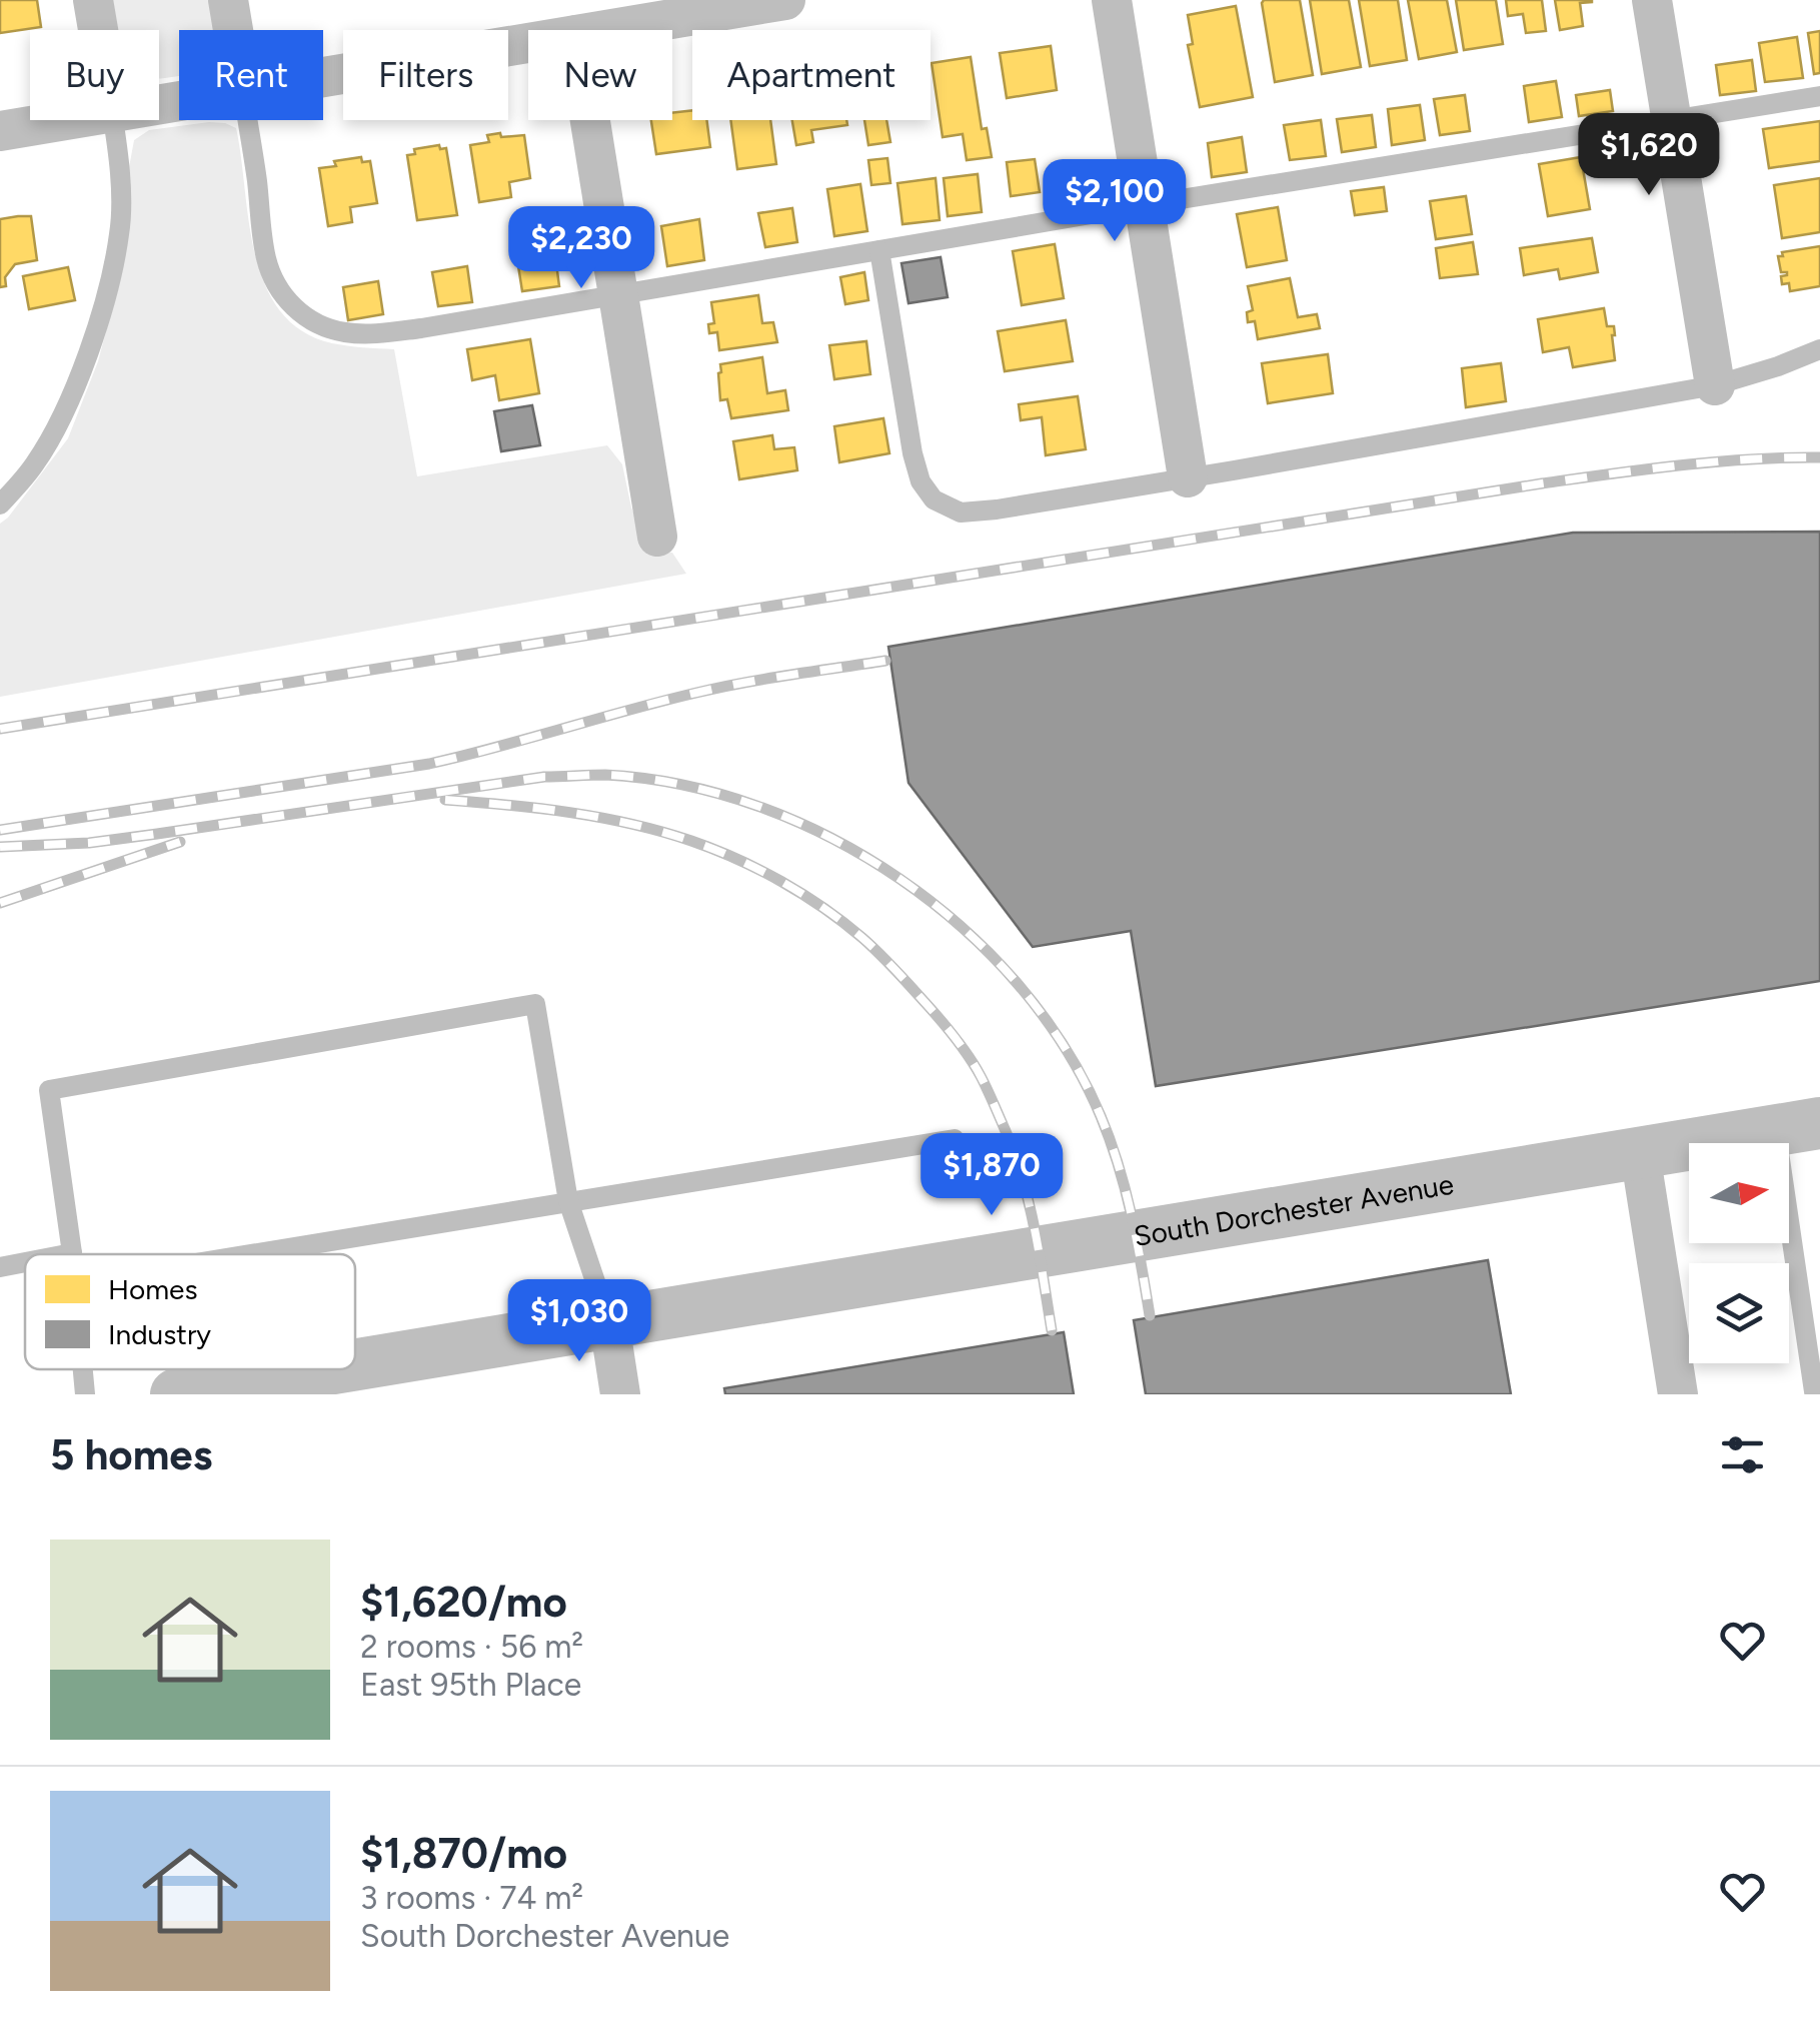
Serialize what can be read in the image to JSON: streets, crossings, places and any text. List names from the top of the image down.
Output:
{
  "streets": {
    "street": ["South Dorchester Avenue"]
  },
  "legend": ["Homes", "Industry"],
  "north": "right",
  "page": {
    "chip": [
      "Buy",
      "Rent",
      "Filters",
      "New",
      "Apartment"
    ],
    "price": [
      "$1,620",
      "$2,100",
      "$2,230",
      "$1,870",
      "$1,030"
    ],
    "heading": "5 homes",
    "list": [
      {
        "name": "$1,620/mo",
        "note": "2 rooms · 56 m² · East 95th Place"
      },
      {
        "name": "$1,870/mo",
        "note": "3 rooms · 74 m² · South Dorchester Avenue"
      }
    ]
  }
}
